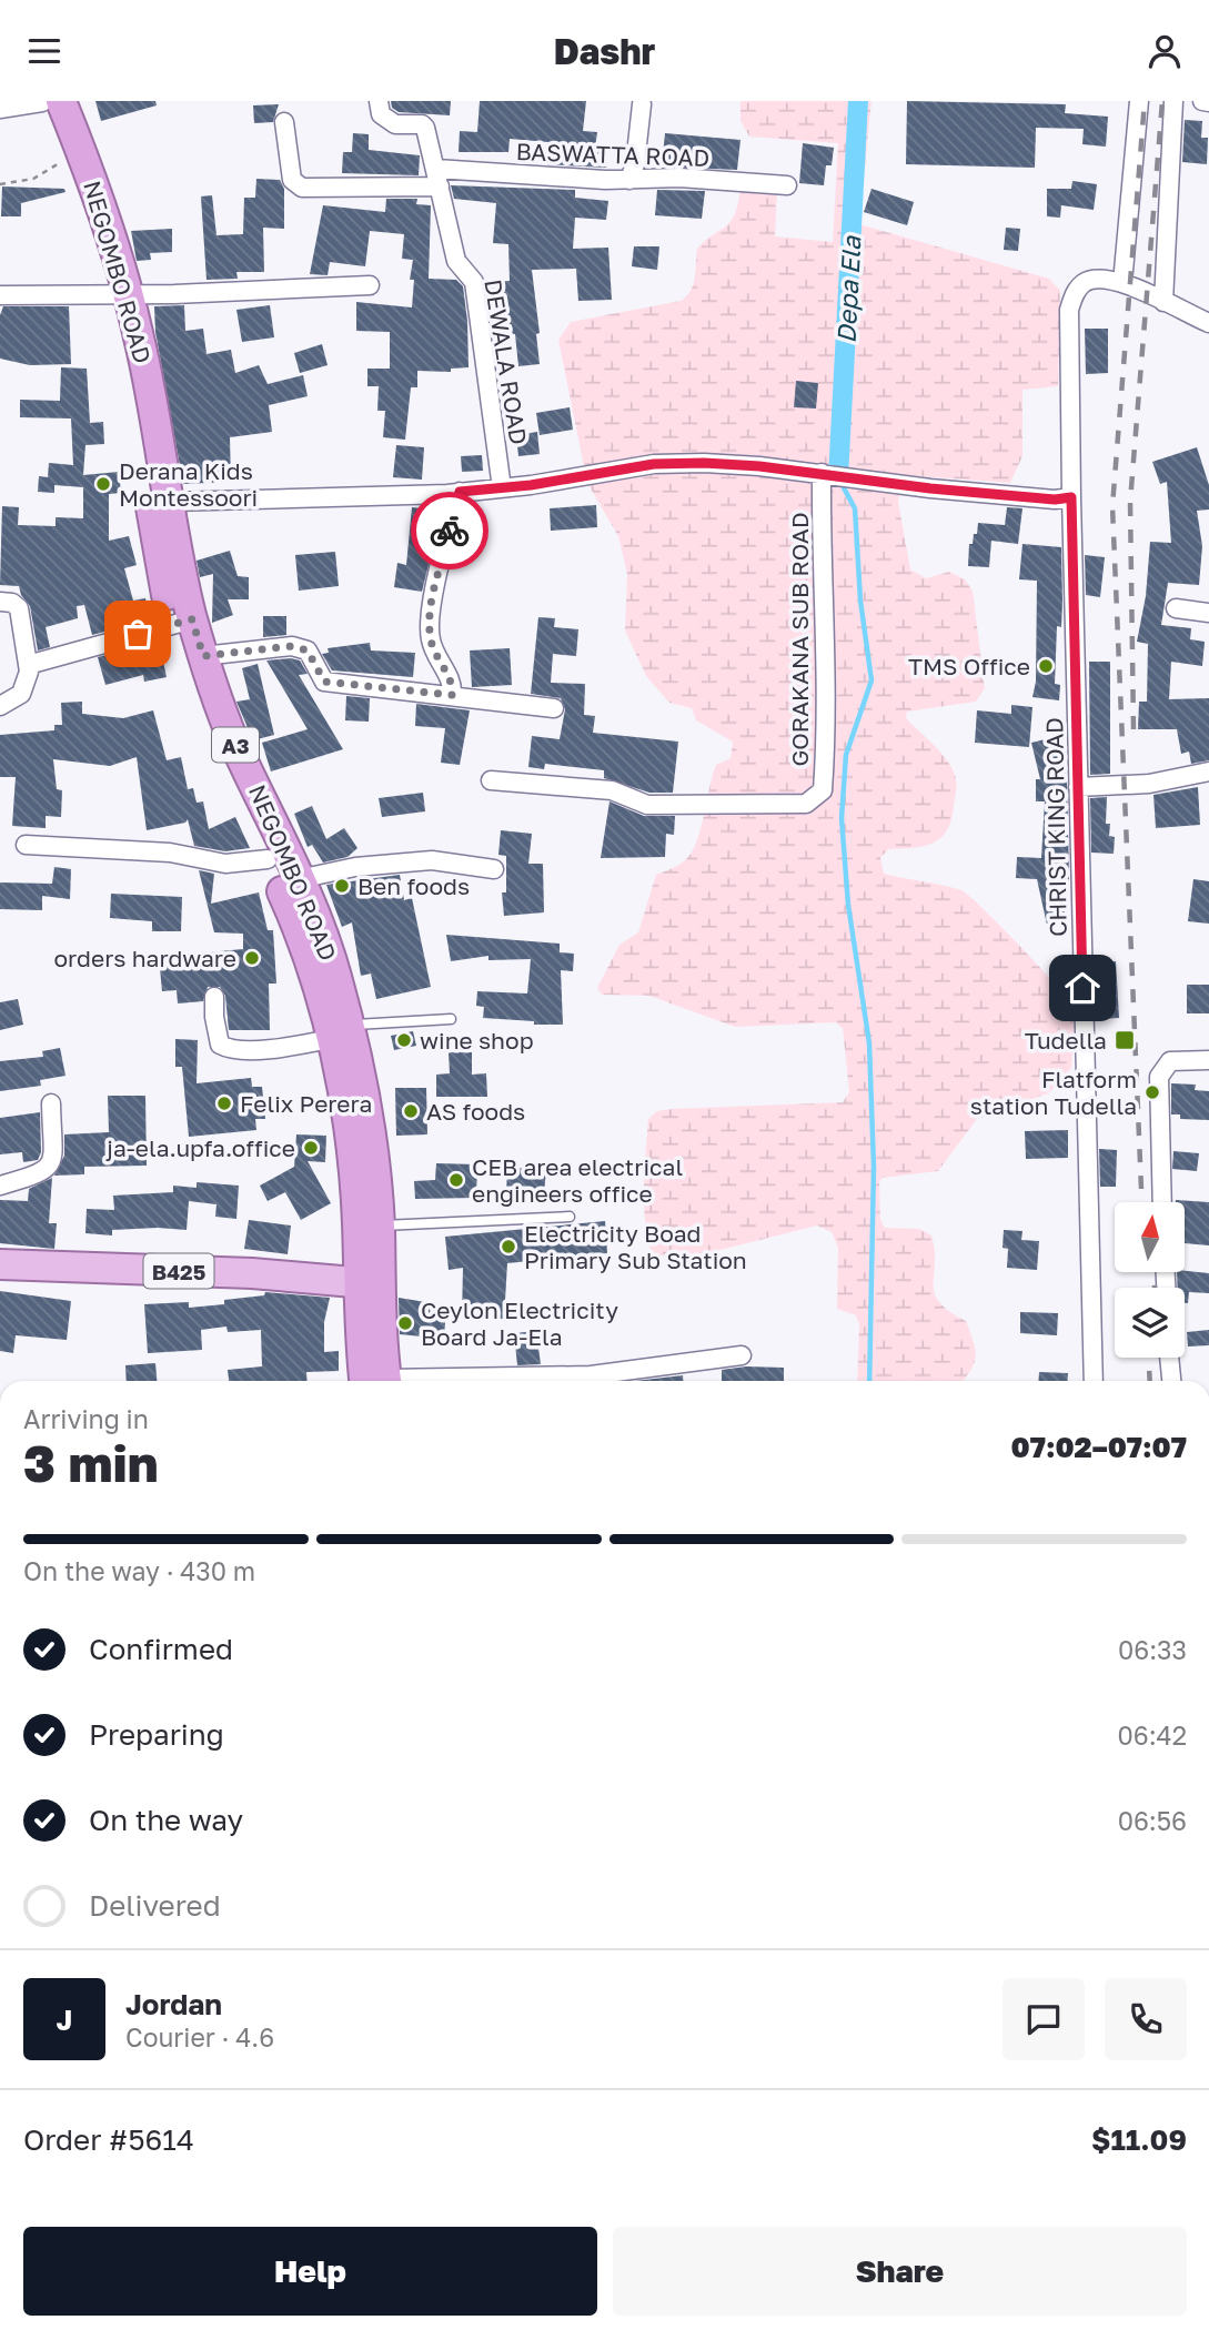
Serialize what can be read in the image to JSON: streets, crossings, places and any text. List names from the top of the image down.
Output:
{
  "streets": {
    "highway": ["NEGOMBO ROAD", "A3"],
    "main road": ["B425"],
    "street": [
      "BASWATTA ROAD",
      "DEWALA ROAD",
      "GORAKANA SUB ROAD",
      "CHRIST KING ROAD"
    ]
  },
  "crossings": [
    ["BASWATTA ROAD", "DEWALA ROAD"],
    ["NEGOMBO ROAD", "B425"]
  ],
  "water": ["Depa Ela"],
  "places": {
    "other": [
      "Derana Kids Montessoori",
      "TMS Office",
      "Ben foods",
      "orders hardware",
      "wine shop",
      "Flatform station Tudella",
      "Felix Perera",
      "AS foods",
      "ja-ela.upfa.office",
      "CEB area electrical engineers office",
      "Electricity Boad Primary Sub Station",
      "Ceylon Electricity Board Ja-Ela"
    ],
    "transit": ["Tudella"]
  },
  "north": "top",
  "page": {
    "header": "Dashr",
    "heading": ["3 min", "Arriving in", "07:02–07:07"],
    "panel": [
      "Jordan",
      "Courier · 4.6",
      "Order #5614",
      "$11.09"
    ],
    "bar": "On the way · 430 m",
    "list": [
      ["Confirmed", "06:33"],
      ["Preparing", "06:42"],
      ["On the way", "06:56"],
      "Delivered"
    ],
    "round": "J",
    "buttons": ["Help", "Share"]
  }
}
